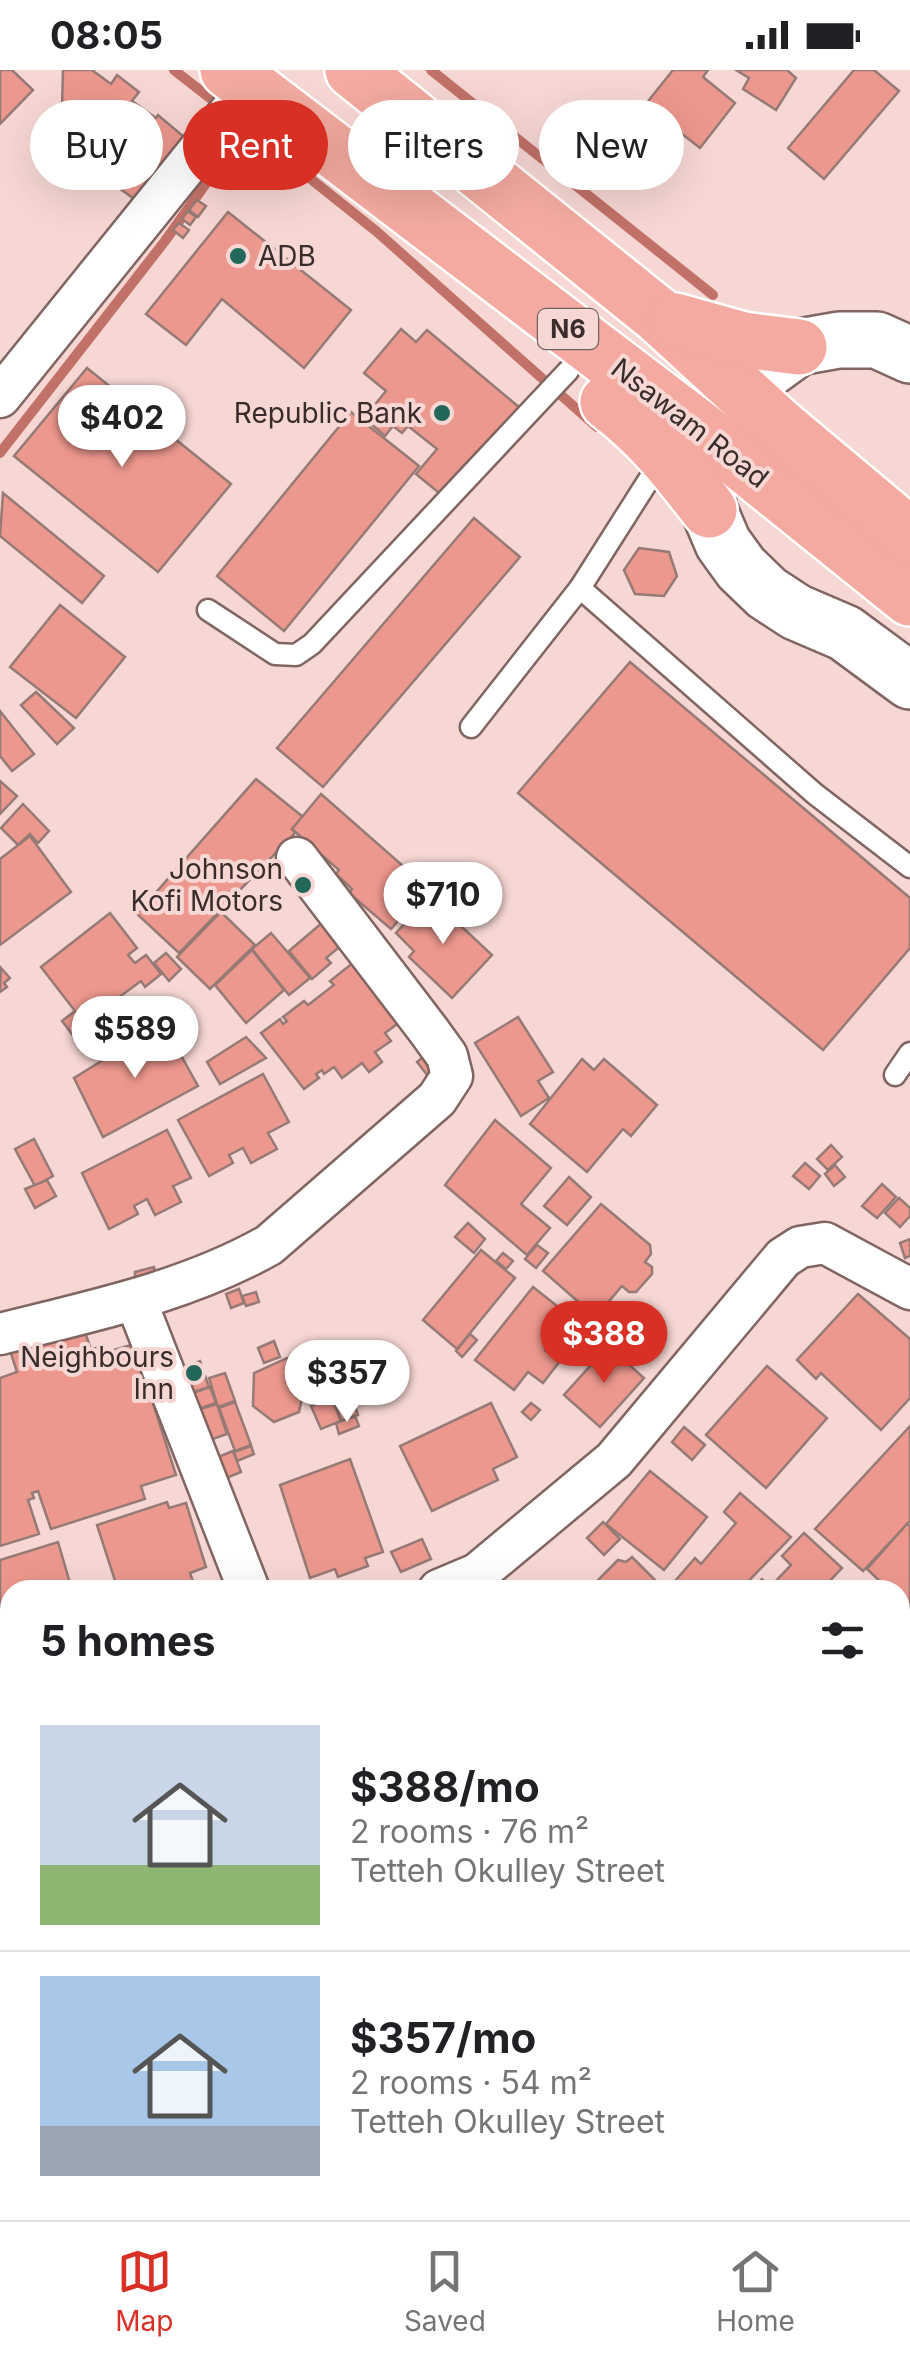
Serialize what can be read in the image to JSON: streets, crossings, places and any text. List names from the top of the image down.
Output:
{
  "streets": {
    "highway": ["N6", "Nsawam Road"]
  },
  "places": [
    "ADB",
    "Republic Bank",
    "Johnson Kofi Motors",
    "Neighbours Inn"
  ],
  "page": {
    "status": "08:05",
    "chip": [
      "Buy",
      "Rent",
      "Filters",
      "New"
    ],
    "price": [
      "$402",
      "$710",
      "$589",
      "$388",
      "$357"
    ],
    "heading": "5 homes",
    "list": [
      {
        "name": "$388/mo",
        "note": "2 rooms · 76 m² · Tetteh Okulley Street"
      },
      {
        "name": "$357/mo",
        "note": "2 rooms · 54 m² · Tetteh Okulley Street"
      }
    ],
    "tabs": ["Map", "Saved", "Home"]
  }
}
